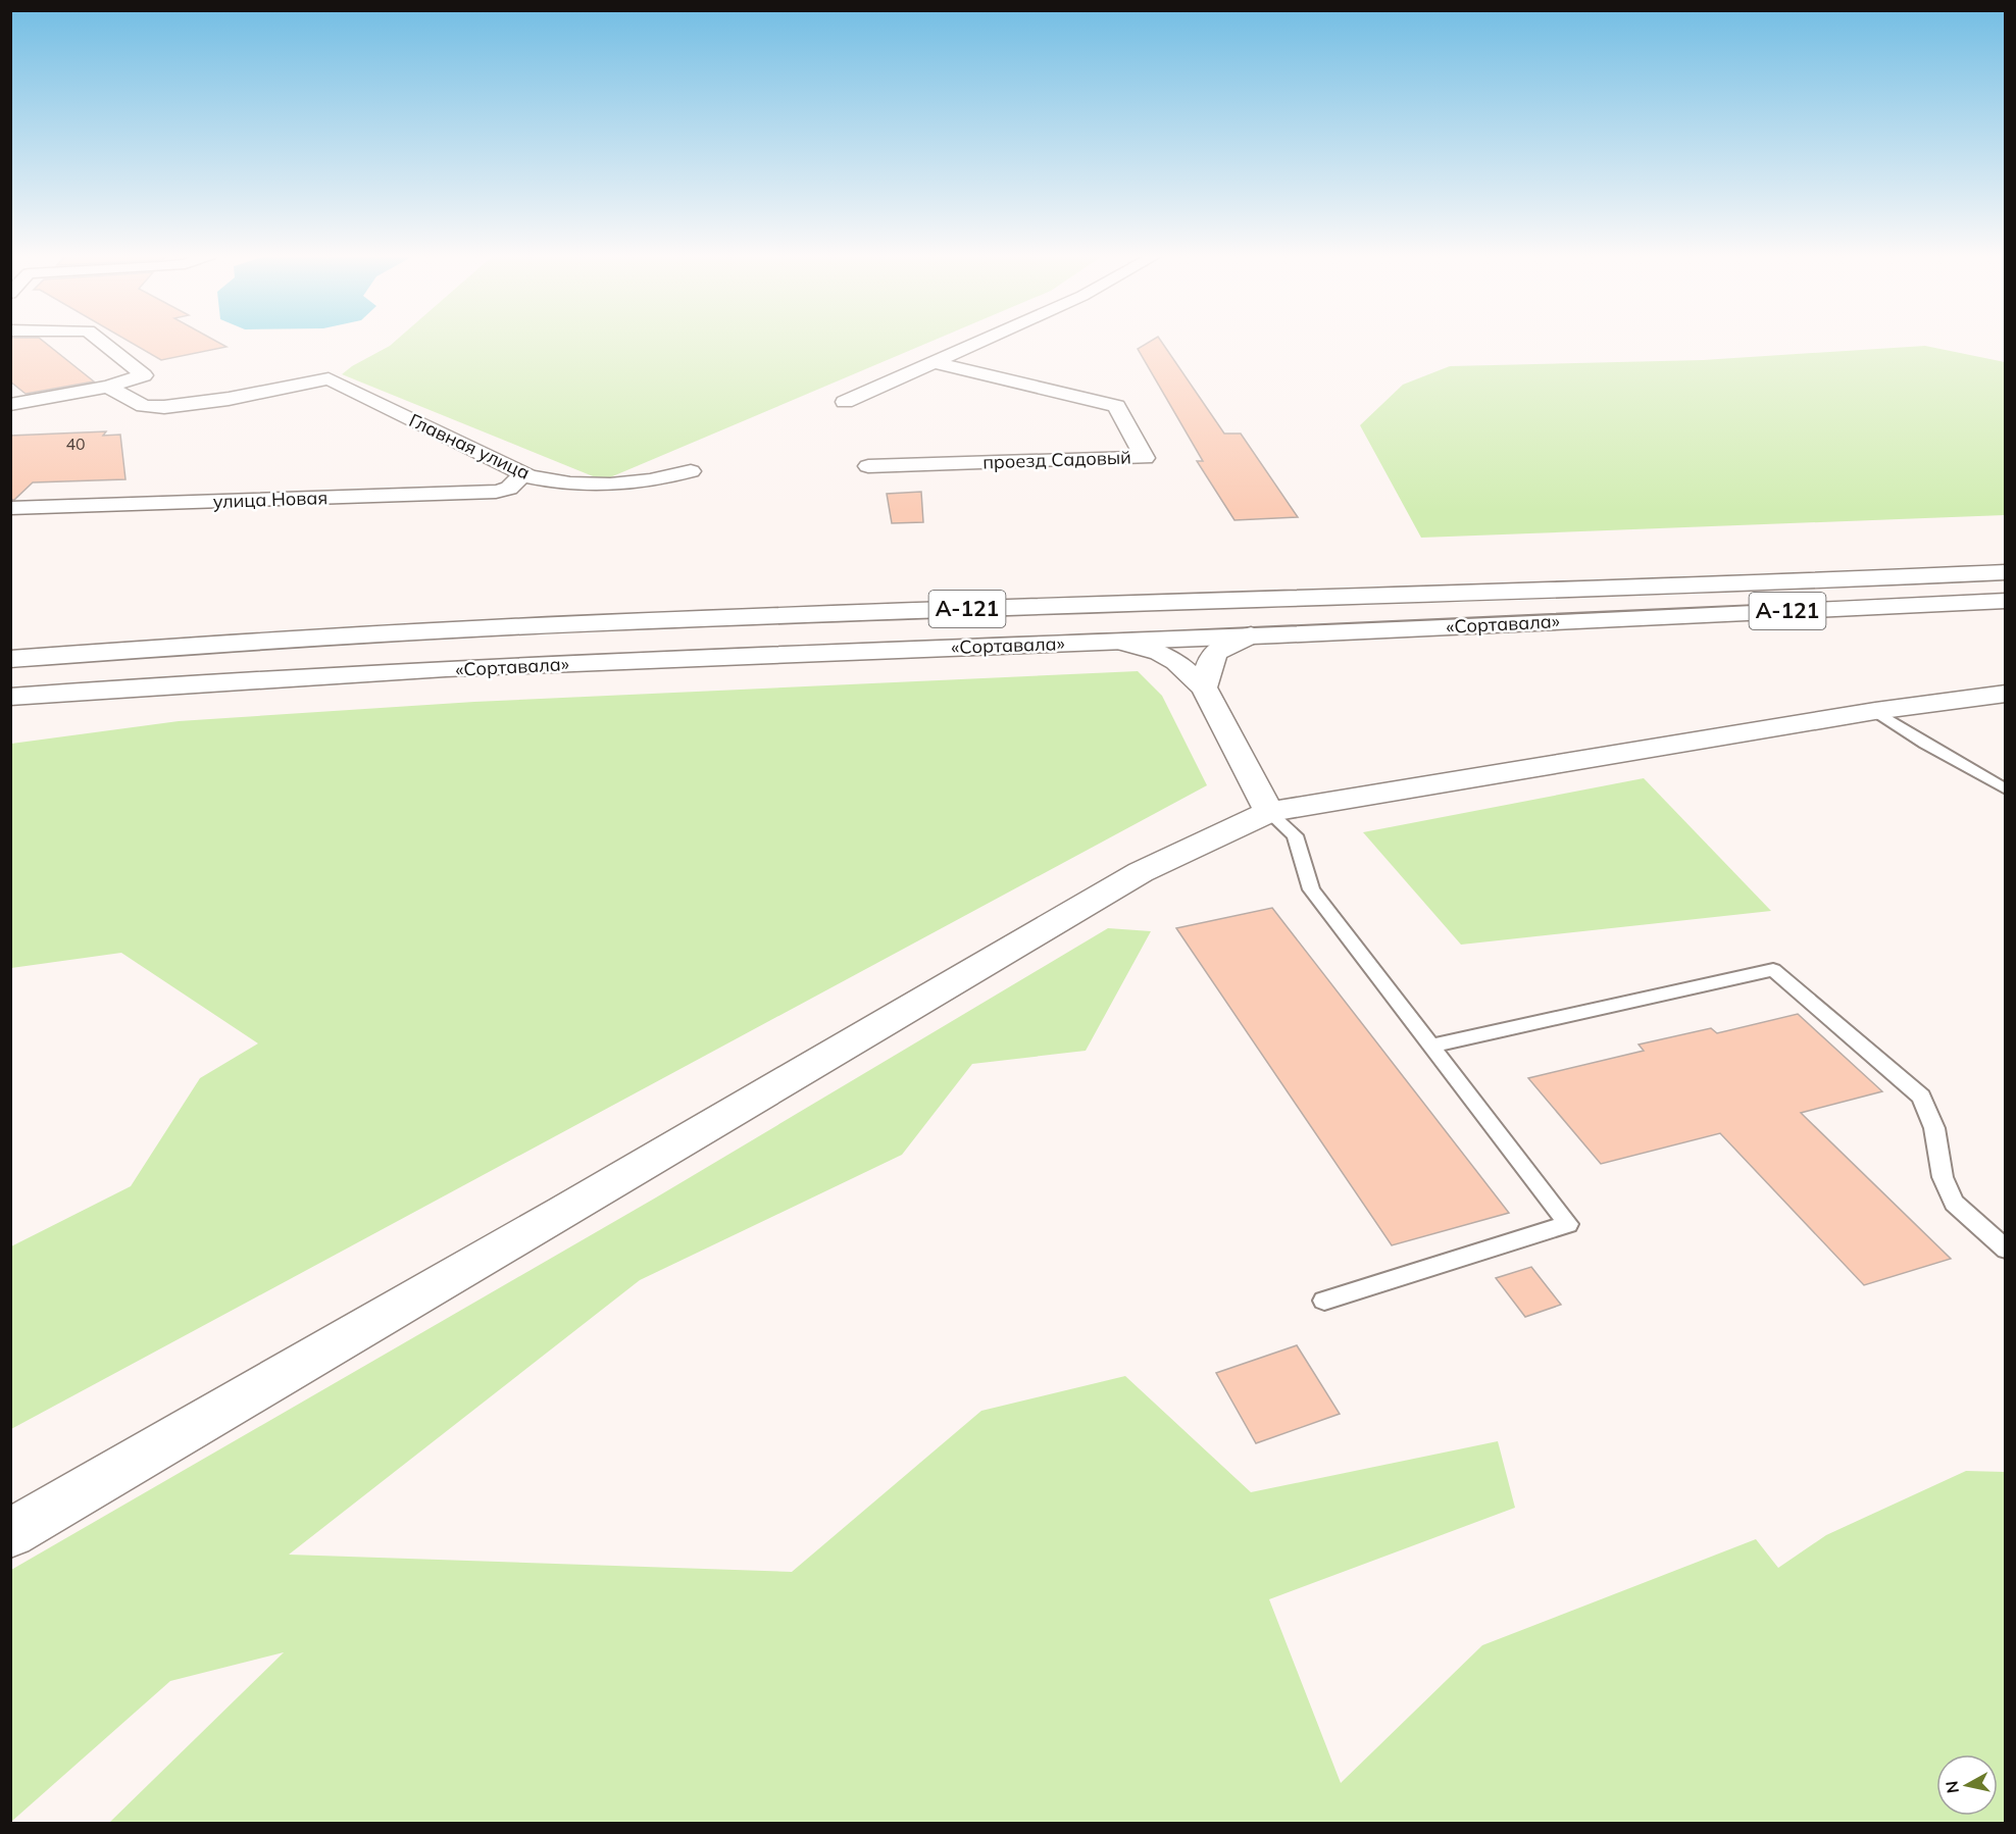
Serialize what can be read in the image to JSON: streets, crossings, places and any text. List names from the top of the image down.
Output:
{
  "streets": {
    "main road": [
      "Главная улица",
      "проезд Садовый",
      "улица Новая",
      "А-121",
      "«Сортавала»"
    ]
  },
  "crossings": [
    ["Главная улица", "улица Новая"]
  ],
  "house_numbers": ["40"],
  "north": "left"
}
